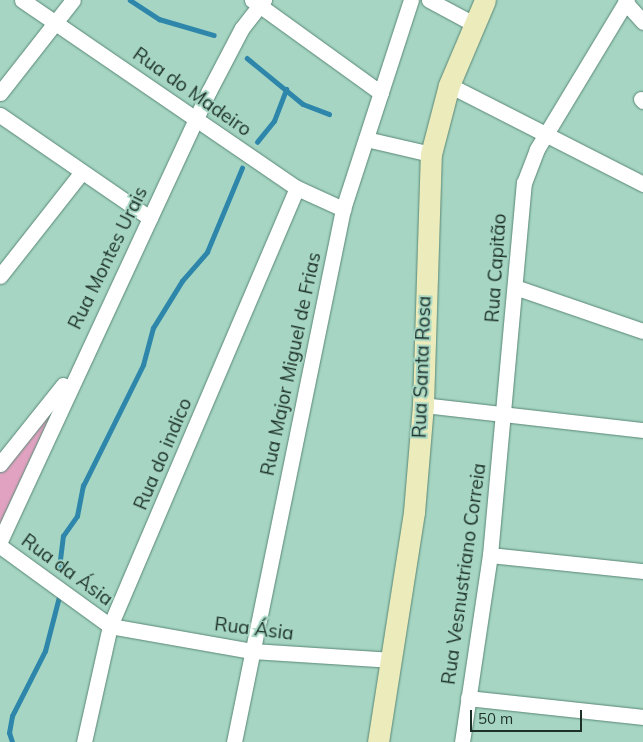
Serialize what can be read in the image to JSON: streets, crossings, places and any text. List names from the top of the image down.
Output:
{
  "streets": {
    "street": [
      "Rua do Madeiro",
      "Rua Montes Urais",
      "Rua Capitão",
      "Rua Major Miguel de Frias",
      "Rua Santa Rosa",
      "Rua do indico",
      "Rua da Ásia",
      "Rua Vesnustriano Correia",
      "Rua Ásia"
    ]
  },
  "crossings": [
    ["Rua do Madeiro", "Rua Montes Urais"],
    ["Rua do Madeiro", "Rua Major Miguel de Frias"],
    ["Rua do Madeiro", "Rua do indico"],
    ["Rua Capitão", "Rua Vesnustriano Correia"],
    ["Rua Major Miguel de Frias", "Rua Ásia"],
    ["Rua Santa Rosa", "Rua Ásia"],
    ["Rua do indico", "Rua da Ásia"],
    ["Rua do indico", "Rua Ásia"],
    ["Rua da Ásia", "Rua Ásia"]
  ],
  "scale_bar": "50 m"
}
